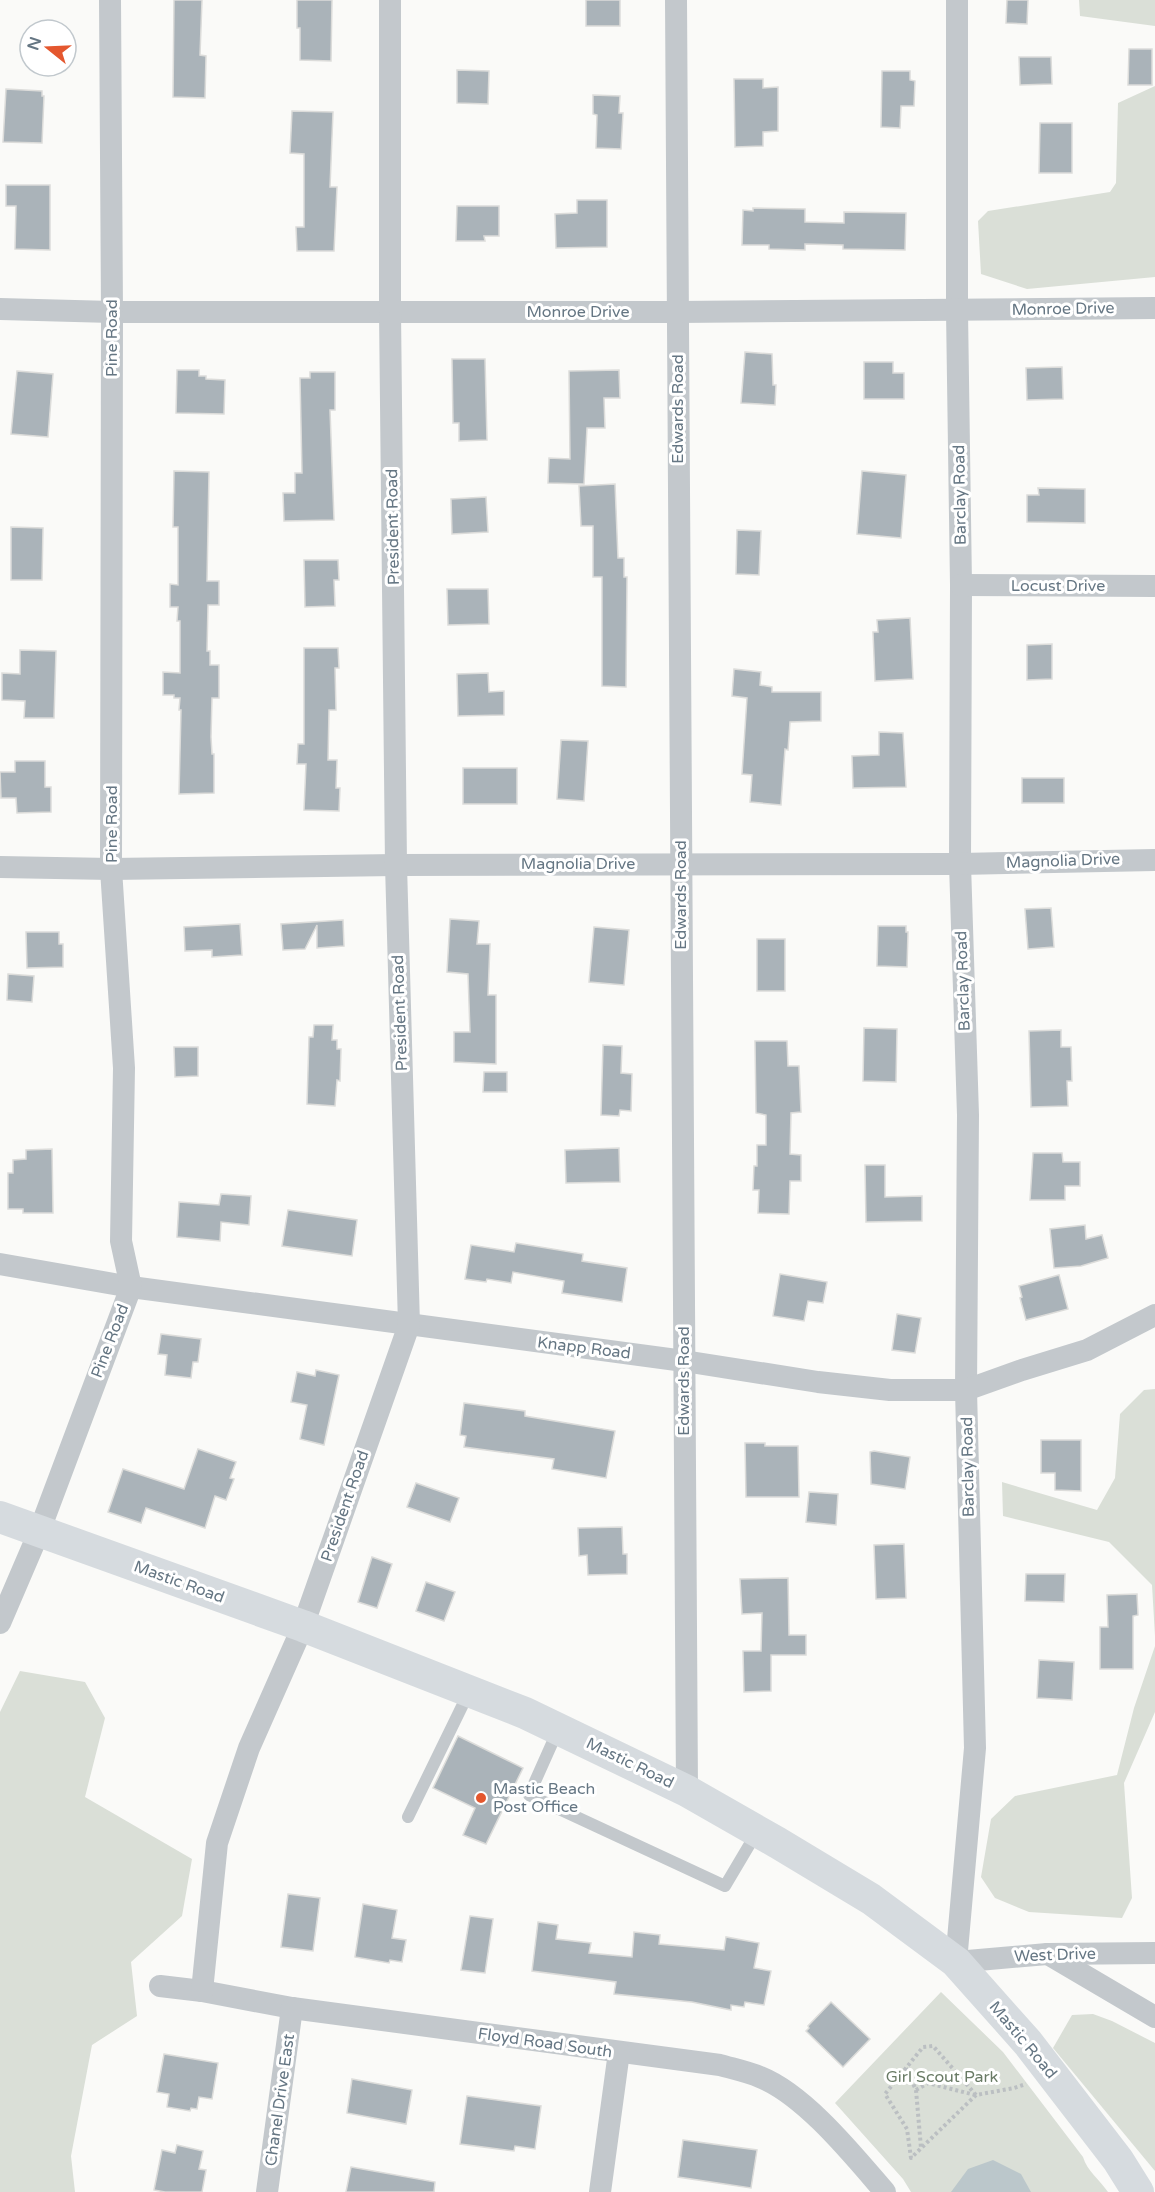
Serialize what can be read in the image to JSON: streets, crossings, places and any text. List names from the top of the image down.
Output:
{
  "streets": {
    "main road": ["Mastic Road"],
    "street": [
      "Monroe Drive",
      "Pine Road",
      "Edwards Road",
      "Barclay Road",
      "President Road",
      "Locust Drive",
      "Magnolia Drive",
      "Knapp Road",
      "West Drive",
      "Floyd Road South",
      "Chanel Drive East"
    ]
  },
  "crossings": [
    ["Monroe Drive", "Pine Road"],
    ["Monroe Drive", "Edwards Road"],
    ["Monroe Drive", "Barclay Road"],
    ["Monroe Drive", "President Road"],
    ["Pine Road", "Magnolia Drive"],
    ["Pine Road", "Knapp Road"],
    ["Pine Road", "Mastic Road"],
    ["Edwards Road", "Magnolia Drive"],
    ["Edwards Road", "Knapp Road"],
    ["Edwards Road", "Mastic Road"],
    ["Barclay Road", "Locust Drive"],
    ["Barclay Road", "Magnolia Drive"],
    ["Barclay Road", "Knapp Road"],
    ["Barclay Road", "Mastic Road"],
    ["Barclay Road", "West Drive"],
    ["President Road", "Magnolia Drive"],
    ["President Road", "Knapp Road"],
    ["President Road", "Mastic Road"],
    ["President Road", "Floyd Road South"],
    ["Mastic Road", "West Drive"],
    ["Floyd Road South", "Chanel Drive East"]
  ],
  "parks": ["Girl Scout Park"],
  "places": ["Mastic Beach Post Office"],
  "north": "left"
}
